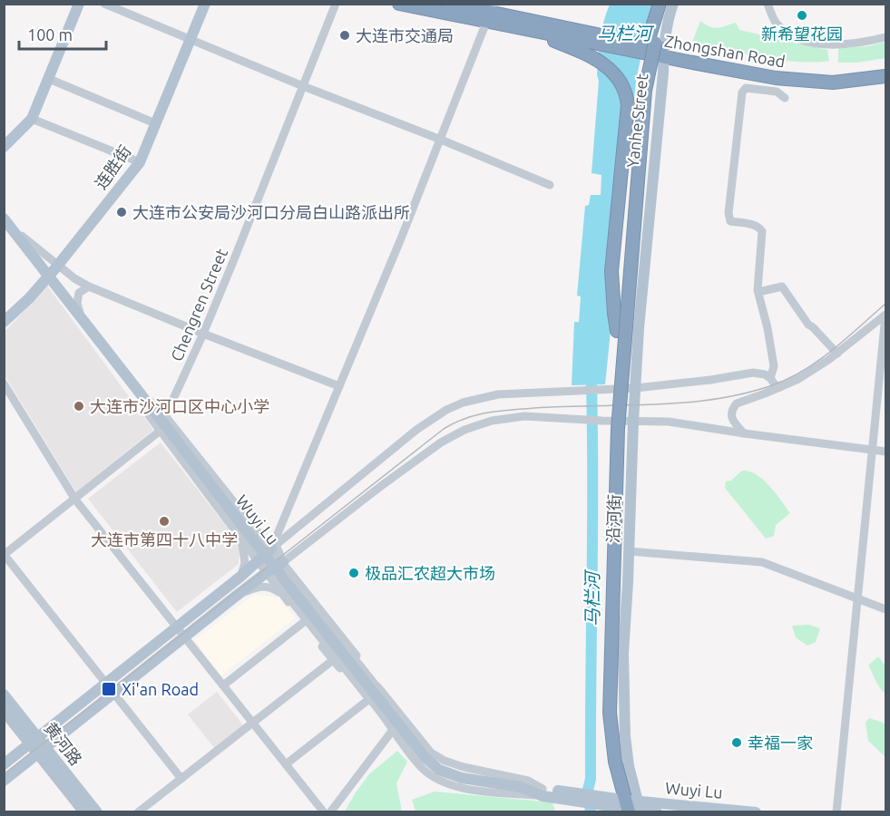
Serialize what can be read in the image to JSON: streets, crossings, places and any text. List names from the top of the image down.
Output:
{
  "streets": {
    "highway": ["Zhongshan Road"],
    "main road": [
      "Yanhe Street",
      "连胜街",
      "沿河街",
      "Wuyi Lu",
      "黄河路"
    ],
    "street": ["Chengren Street"]
  },
  "crossings": [
    ["Zhongshan Road", "Yanhe Street"],
    ["Yanhe Street", "沿河街"],
    ["连胜街", "Wuyi Lu"],
    ["Chengren Street", "Wuyi Lu"],
    ["沿河街", "Wuyi Lu"]
  ],
  "water": ["马栏河"],
  "places": {
    "other": [
      "新希望花园",
      "大连市交通局",
      "大连市公安局沙河口分局白山路派出所",
      "大连市沙河口区中心小学",
      "大连市第四十八中学",
      "极品汇农超大市场",
      "幸福一家"
    ],
    "transit": ["Xi'an Road"]
  },
  "scale_bar": "100 m"
}
